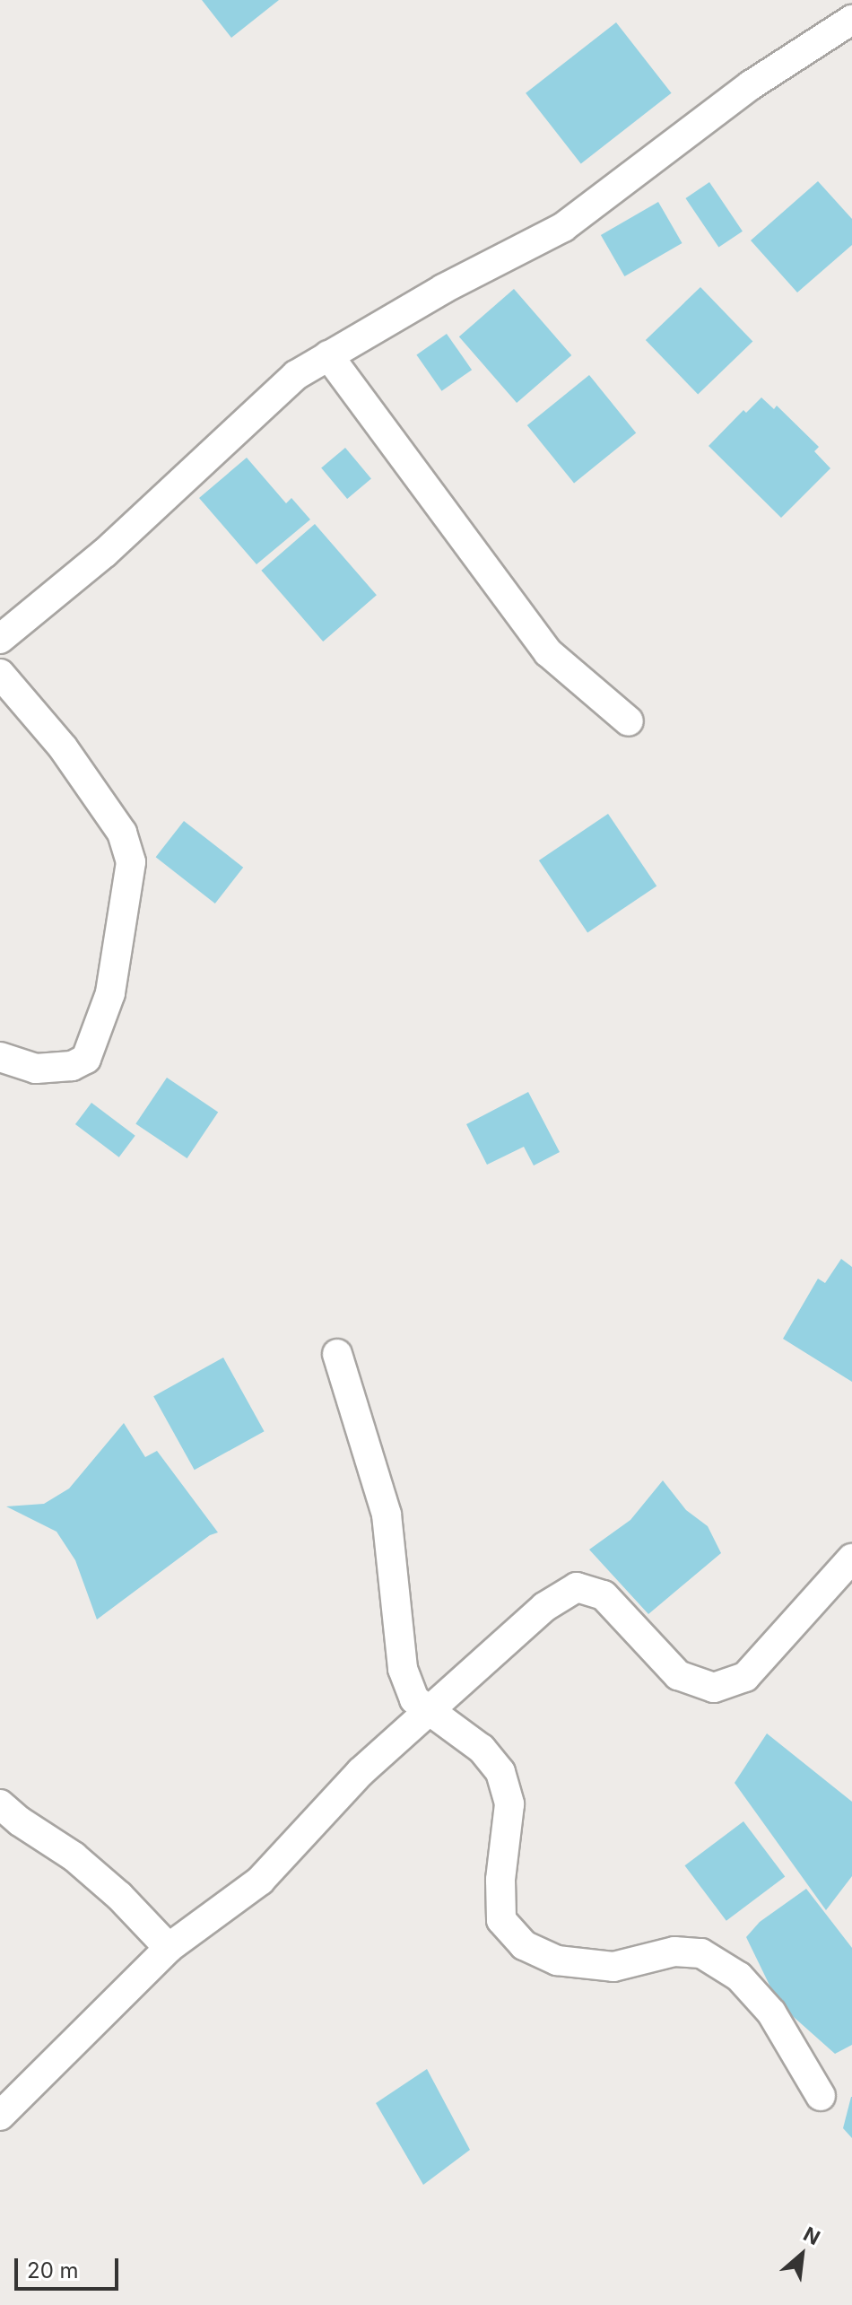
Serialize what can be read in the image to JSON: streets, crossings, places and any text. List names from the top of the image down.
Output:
{
  "scale_bar": "20 m",
  "north": "top right"
}
